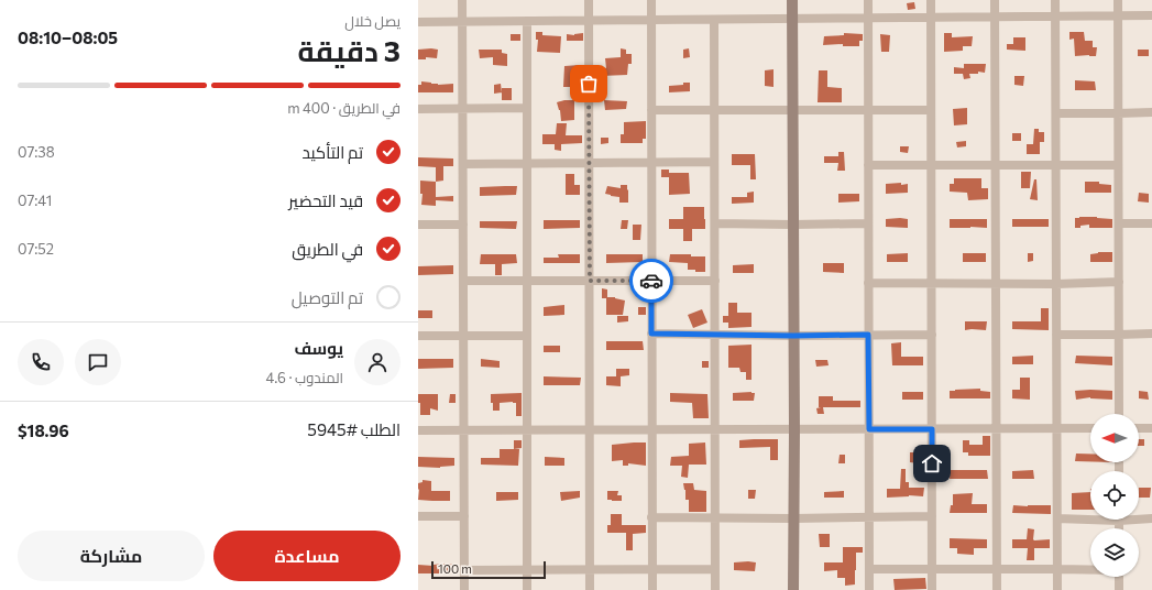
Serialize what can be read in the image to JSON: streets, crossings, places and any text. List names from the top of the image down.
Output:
{
  "scale_bar": "100 m",
  "north": "left",
  "page": {
    "heading": ["3 دقيقة", "يصل خلال", "08:05–08:10"],
    "panel": [
      "يوسف",
      "المندوب · 4.6",
      "الطلب #5945",
      "$18.96"
    ],
    "bar": "في الطريق · 400 m",
    "list": [
      ["تم التأكيد", "07:38"],
      ["قيد التحضير", "07:41"],
      ["في الطريق", "07:52"],
      "تم التوصيل"
    ],
    "buttons": ["مساعدة", "مشاركة"],
    "scale": "100 m"
  }
}
